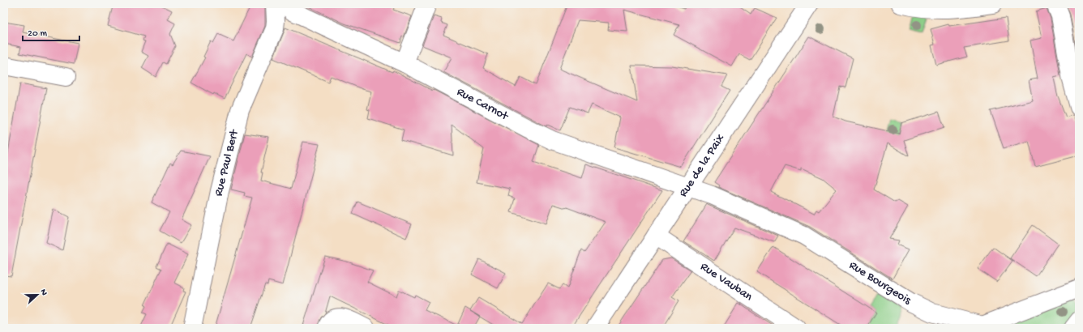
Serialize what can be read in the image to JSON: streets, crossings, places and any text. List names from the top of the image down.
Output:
{
  "streets": {
    "street": [
      "Rue Carnot",
      "Rue Paul Bert",
      "Rue de la Paix",
      "Rue Vauban",
      "Rue Bourgeois"
    ]
  },
  "crossings": [
    ["Rue Carnot", "Rue de la Paix"],
    ["Rue Carnot", "Rue Bourgeois"],
    ["Rue de la Paix", "Rue Vauban"],
    ["Rue de la Paix", "Rue Bourgeois"]
  ],
  "scale_bar": "20 m",
  "north": "right"
}
